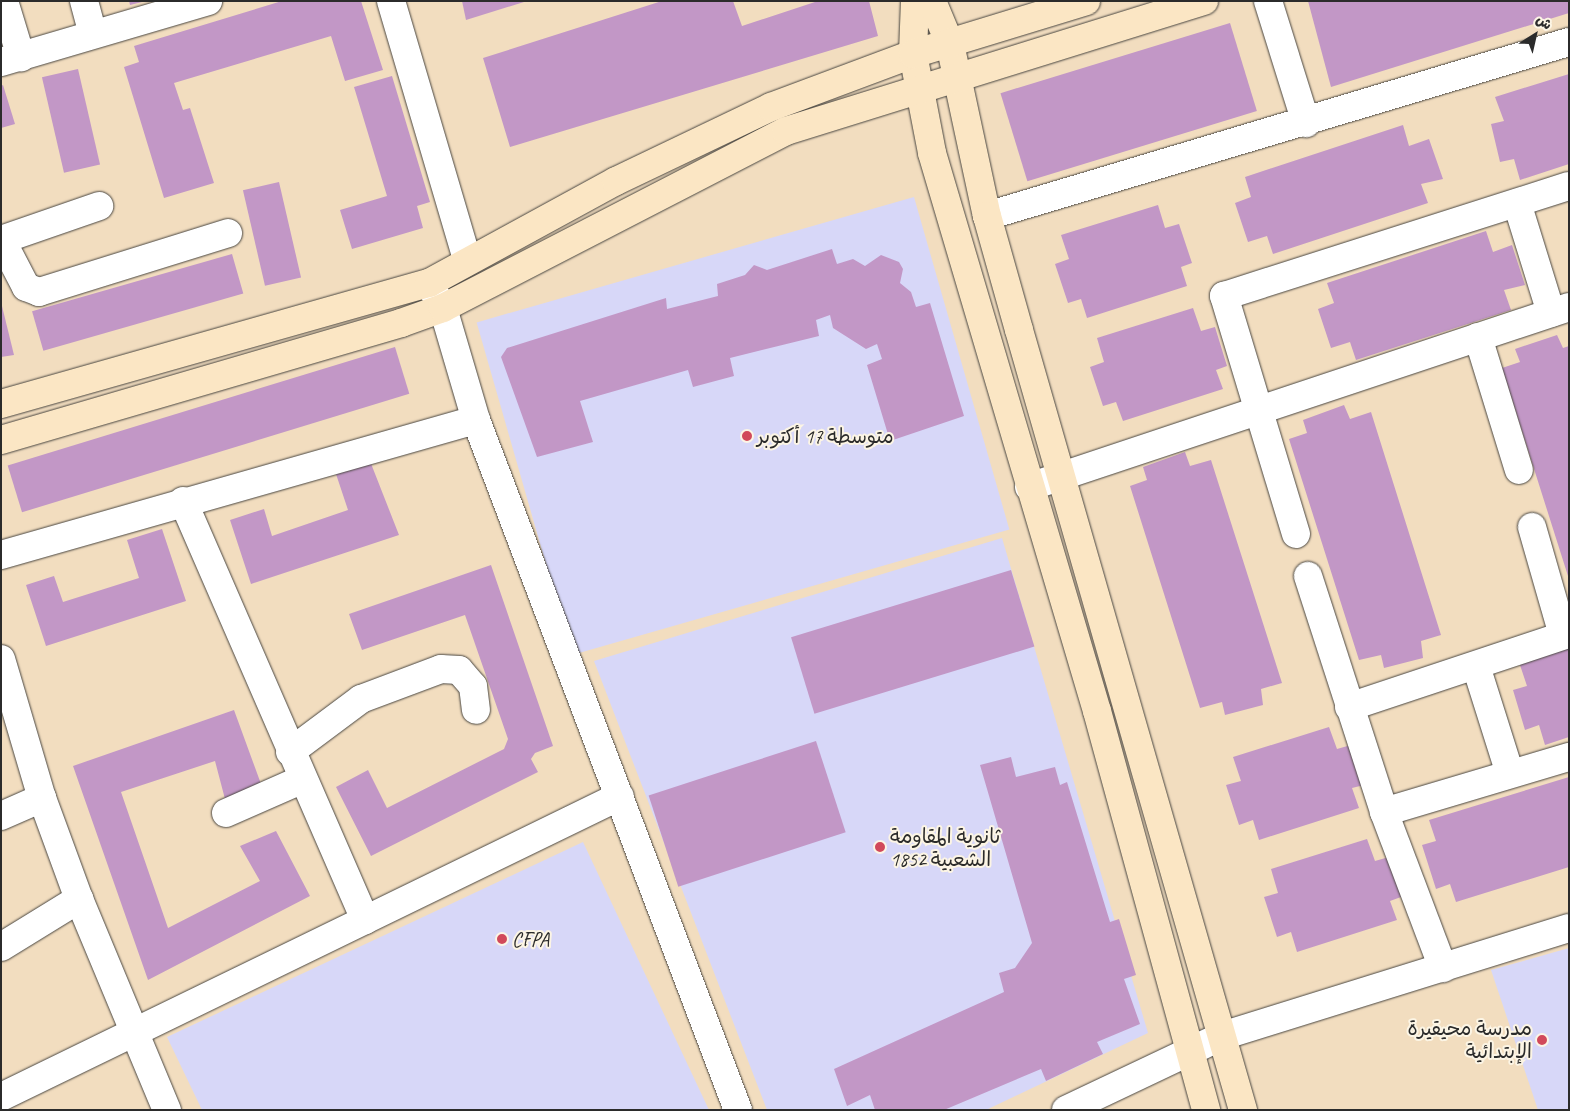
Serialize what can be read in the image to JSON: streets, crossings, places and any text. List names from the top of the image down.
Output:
{
  "places": [
    "متوسطة 17 أكتوبر",
    "ثانوية المقاومة الشعبية 1852",
    "CFPA",
    "مدرسة محيقيرة الإبتدائية"
  ],
  "north": "top right"
}
